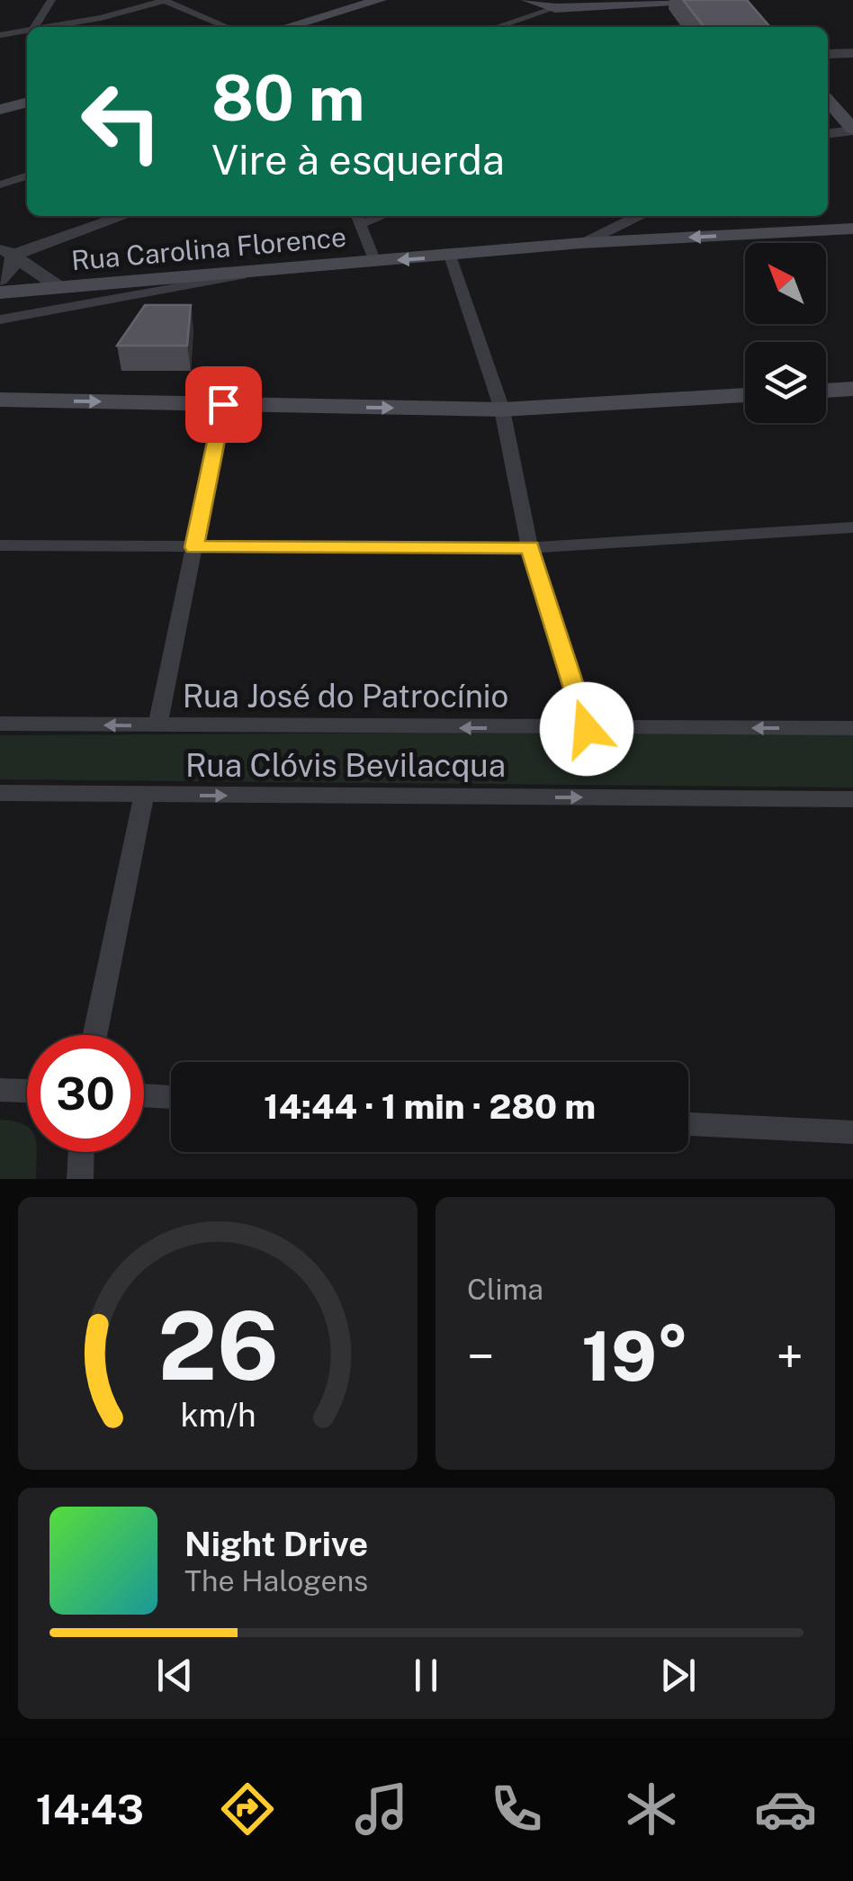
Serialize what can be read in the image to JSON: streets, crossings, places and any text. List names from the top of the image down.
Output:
{
  "streets": {
    "main road": ["Rua Carolina Florence"],
    "street": ["Rua José do Patrocínio", "Rua Clóvis Bevilacqua"]
  },
  "one_way": ["Rua José do Patrocínio", "Rua Clóvis Bevilacqua"],
  "north": "top left",
  "page": {
    "turn": ["80 m", "Vire à esquerda"],
    "limit": "30",
    "trip": "14:44 · 1 min · 280 m",
    "tile": "Clima",
    "heat": ["−", "19°", "+"],
    "song": ["Night Drive", "The Halogens"],
    "tabs": "14:43",
    "gauge": ["26", "km/h"]
  }
}
